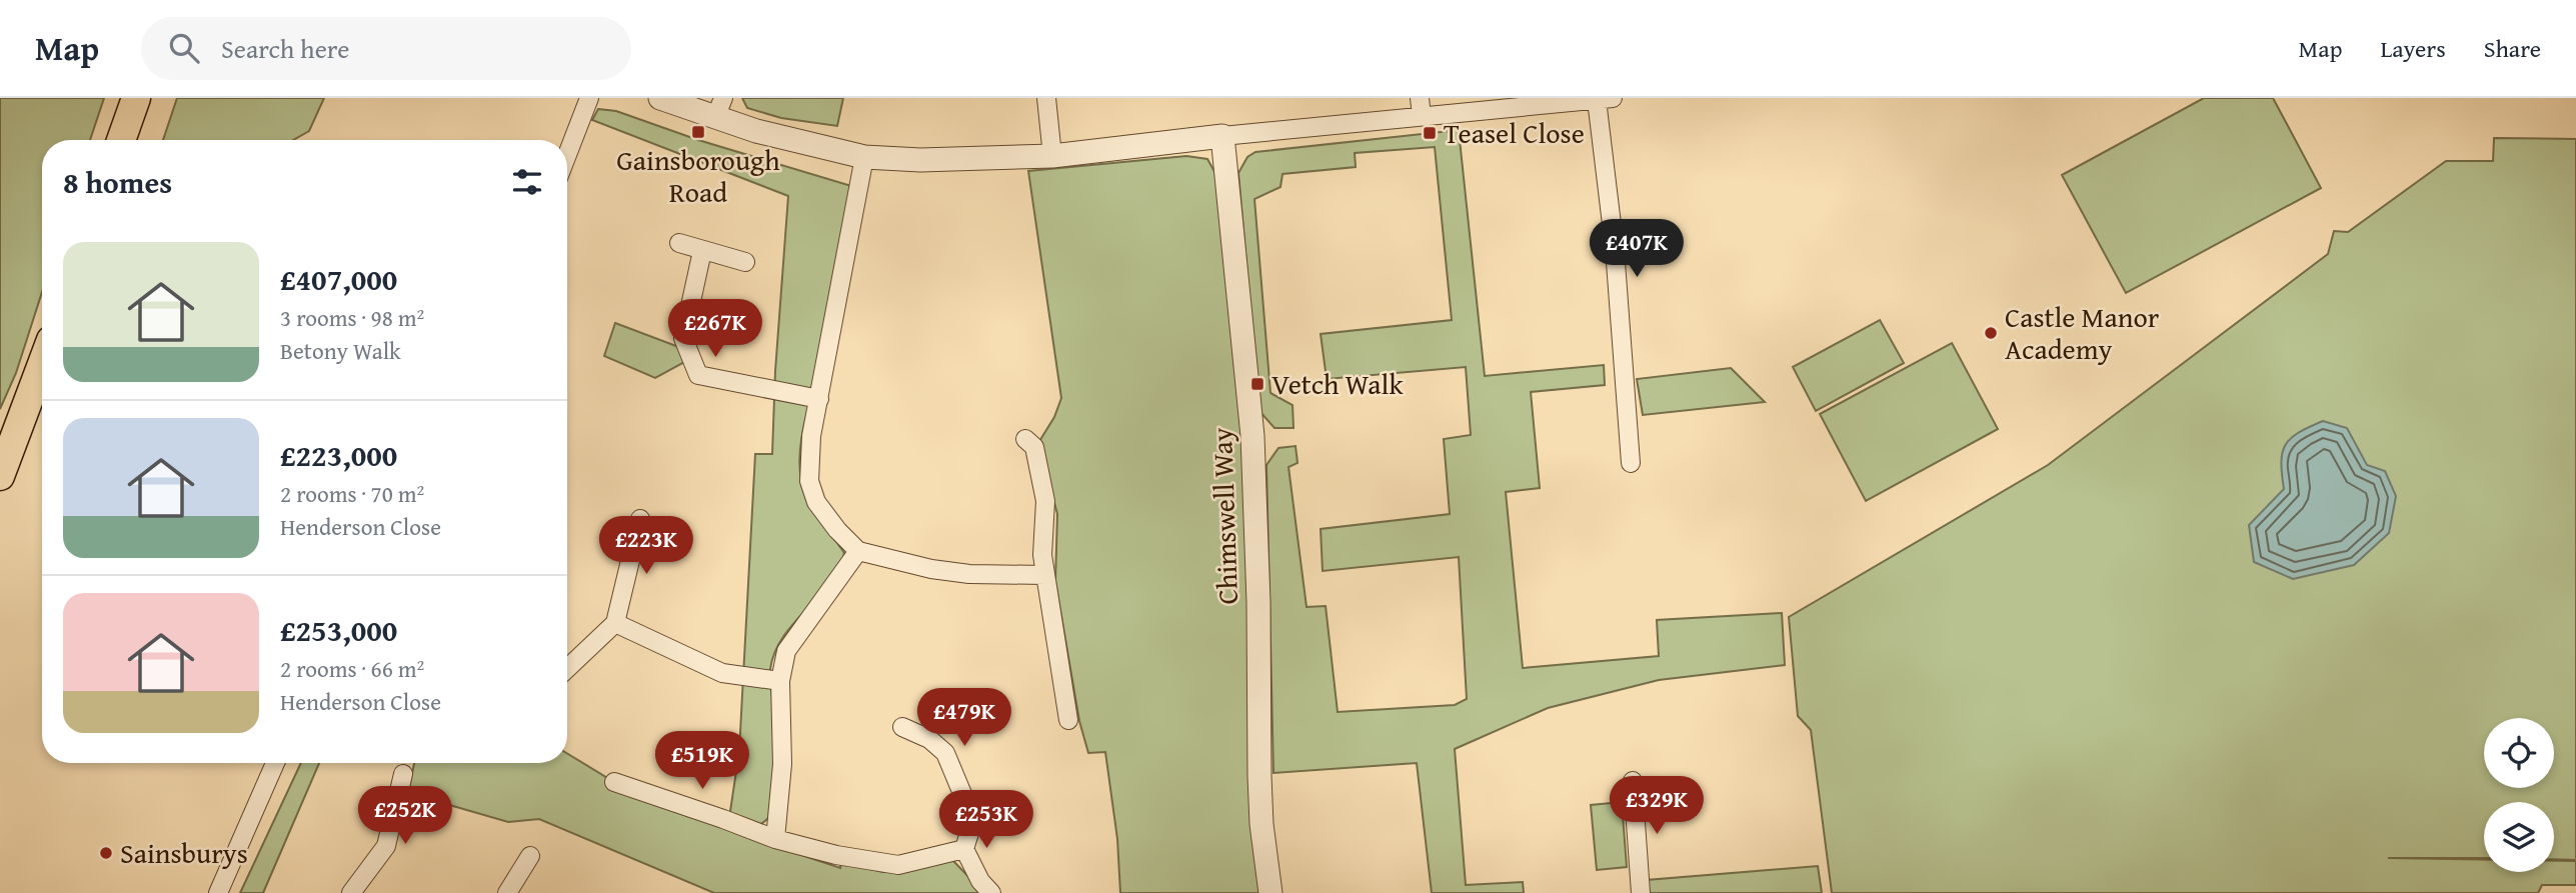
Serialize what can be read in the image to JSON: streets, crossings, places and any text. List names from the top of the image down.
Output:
{
  "streets": {
    "street": ["Chimswell Way"]
  },
  "places": {
    "transit": ["Gainsborough Road", "Teasel Close", "Vetch Walk"],
    "other": ["Castle Manor Academy", "Sainsburys"]
  },
  "page": {
    "header": "Map",
    "search": "Search here",
    "nav": ["Map", "Layers", "Share"],
    "heading": "8 homes",
    "price": [
      "£407K",
      "£267K",
      "£223K",
      "£479K",
      "£519K",
      "£329K",
      "£252K",
      "£253K"
    ],
    "list": [
      {
        "name": "£407,000",
        "note": "3 rooms · 98 m² · Betony Walk"
      },
      {
        "name": "£223,000",
        "note": "2 rooms · 70 m² · Henderson Close"
      },
      {
        "name": "£253,000",
        "note": "2 rooms · 66 m² · Henderson Close"
      }
    ]
  }
}
